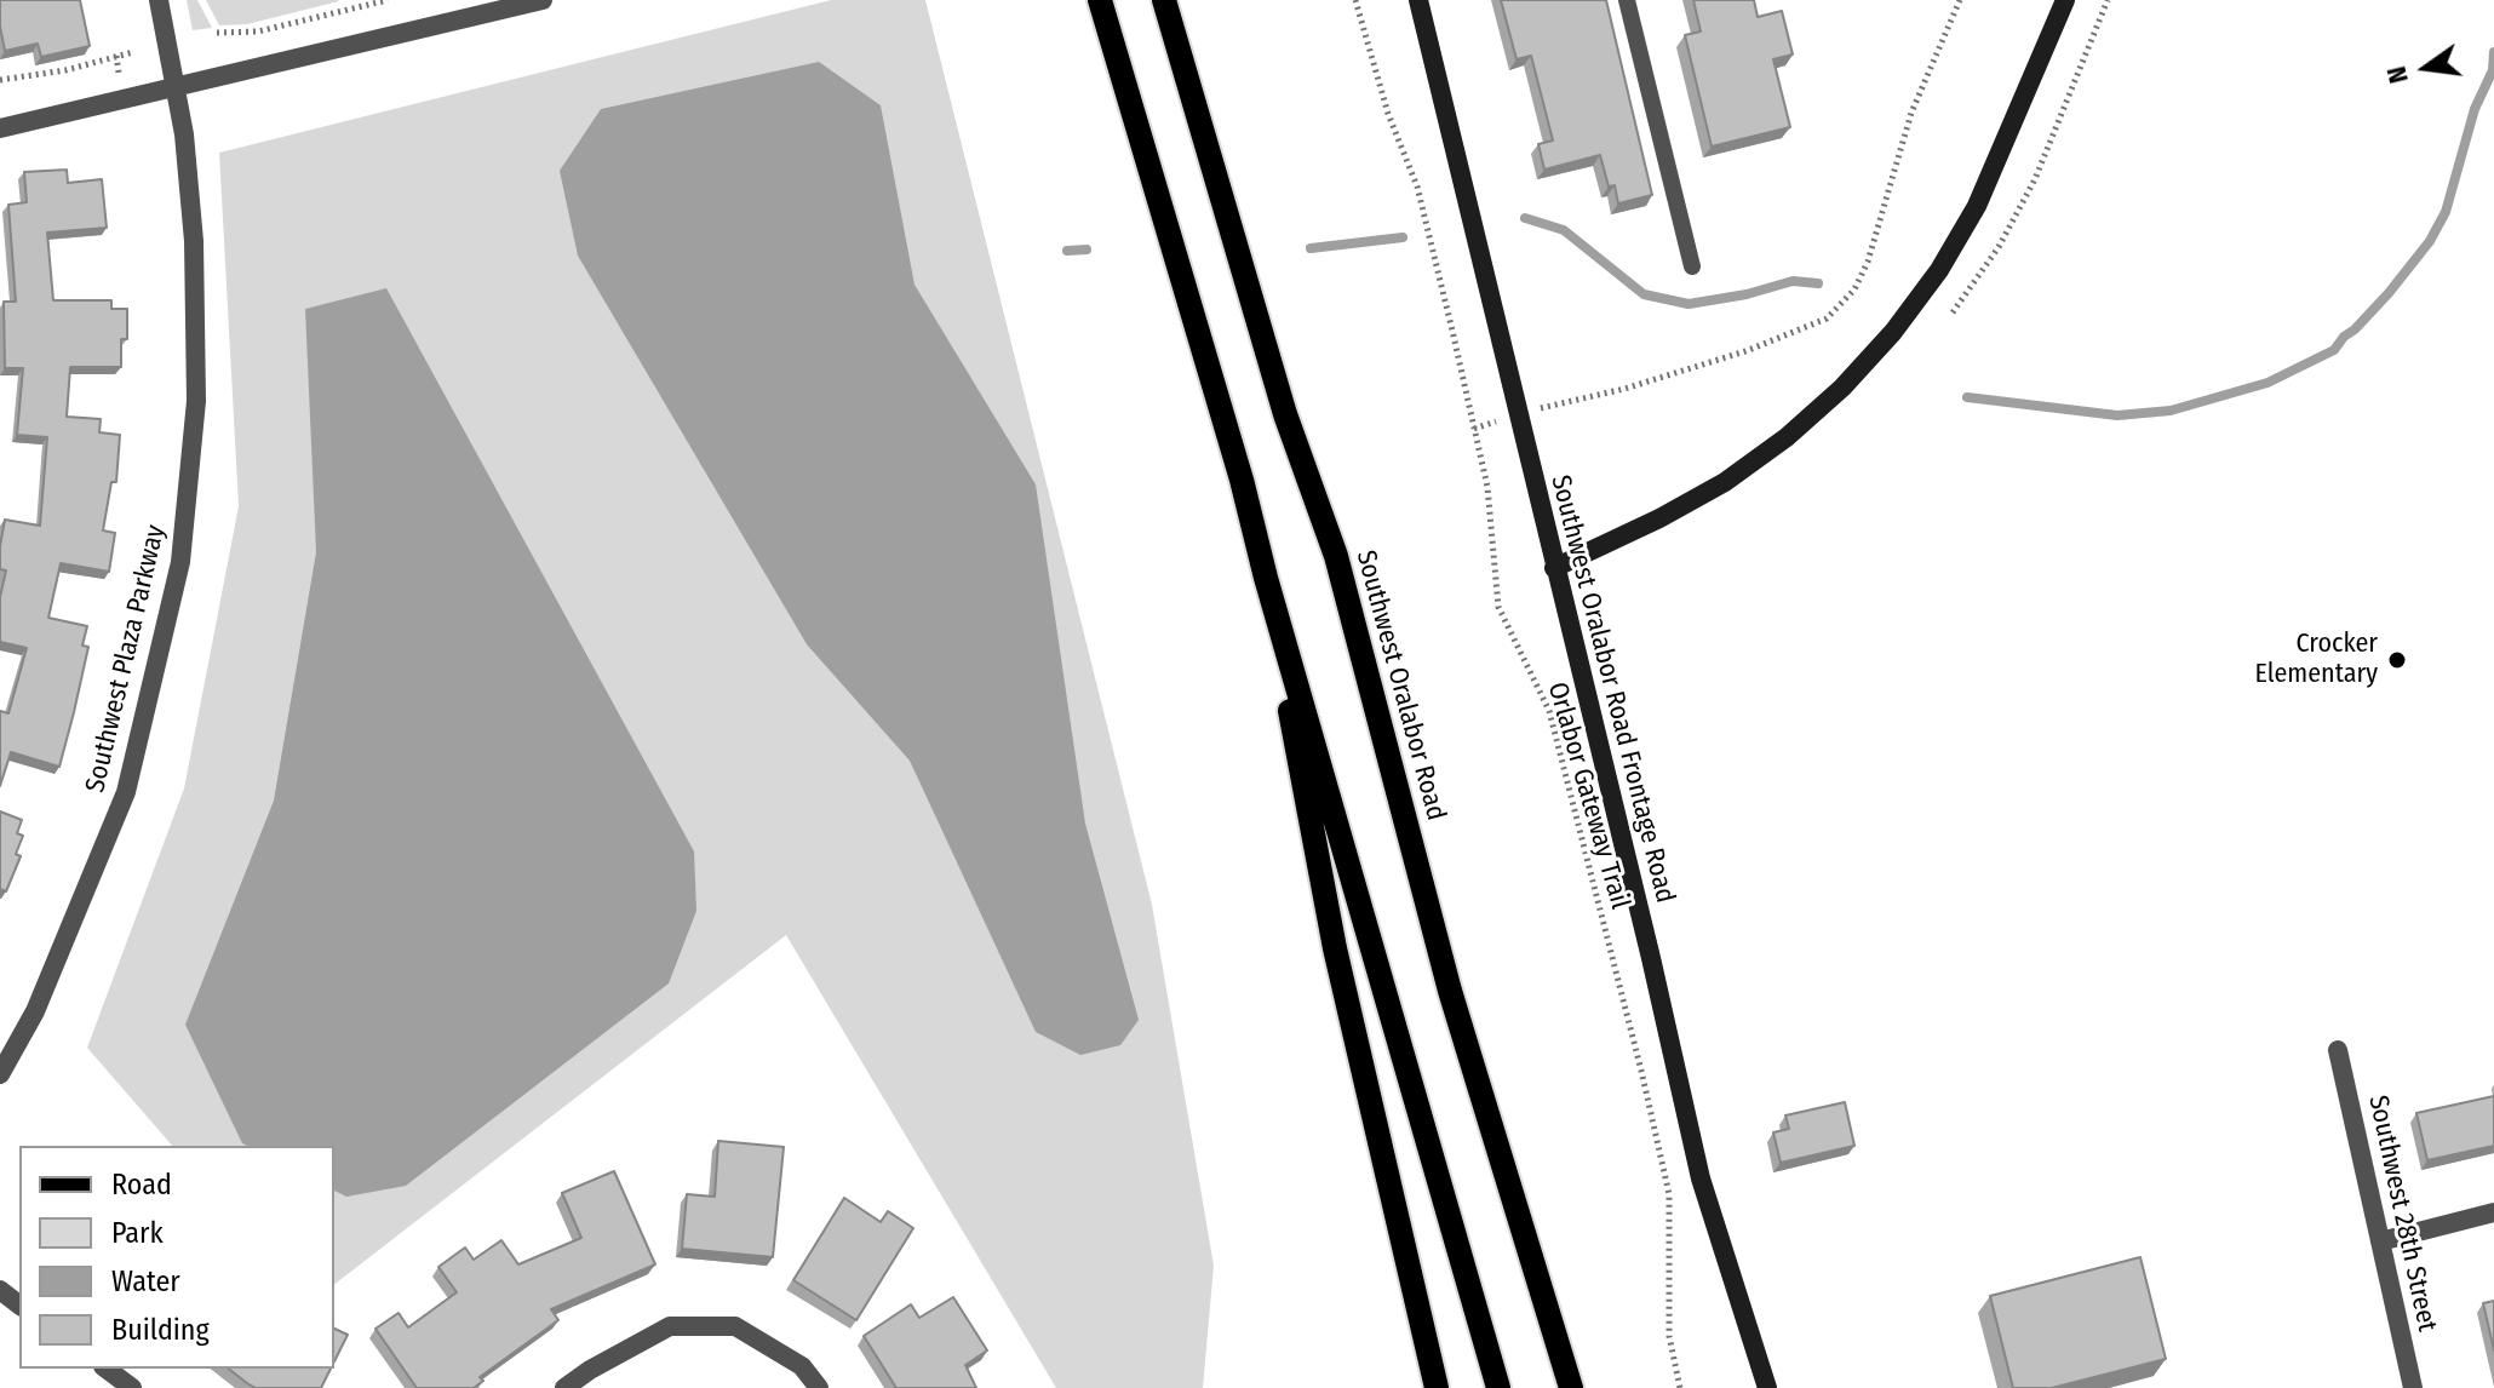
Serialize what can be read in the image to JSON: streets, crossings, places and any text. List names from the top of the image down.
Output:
{
  "streets": {
    "main road": ["Southwest Oralabor Road"],
    "street": ["Southwest Plaza Parkway", "Southwest Oralabor Road Frontage Road", "Southwest 28th Street"],
    "path": ["Orlabor Gateway Trail"]
  },
  "places": ["Crocker Elementary"],
  "legend": [
    "Road",
    "Park",
    "Water",
    "Building"
  ],
  "north": "left"
}
